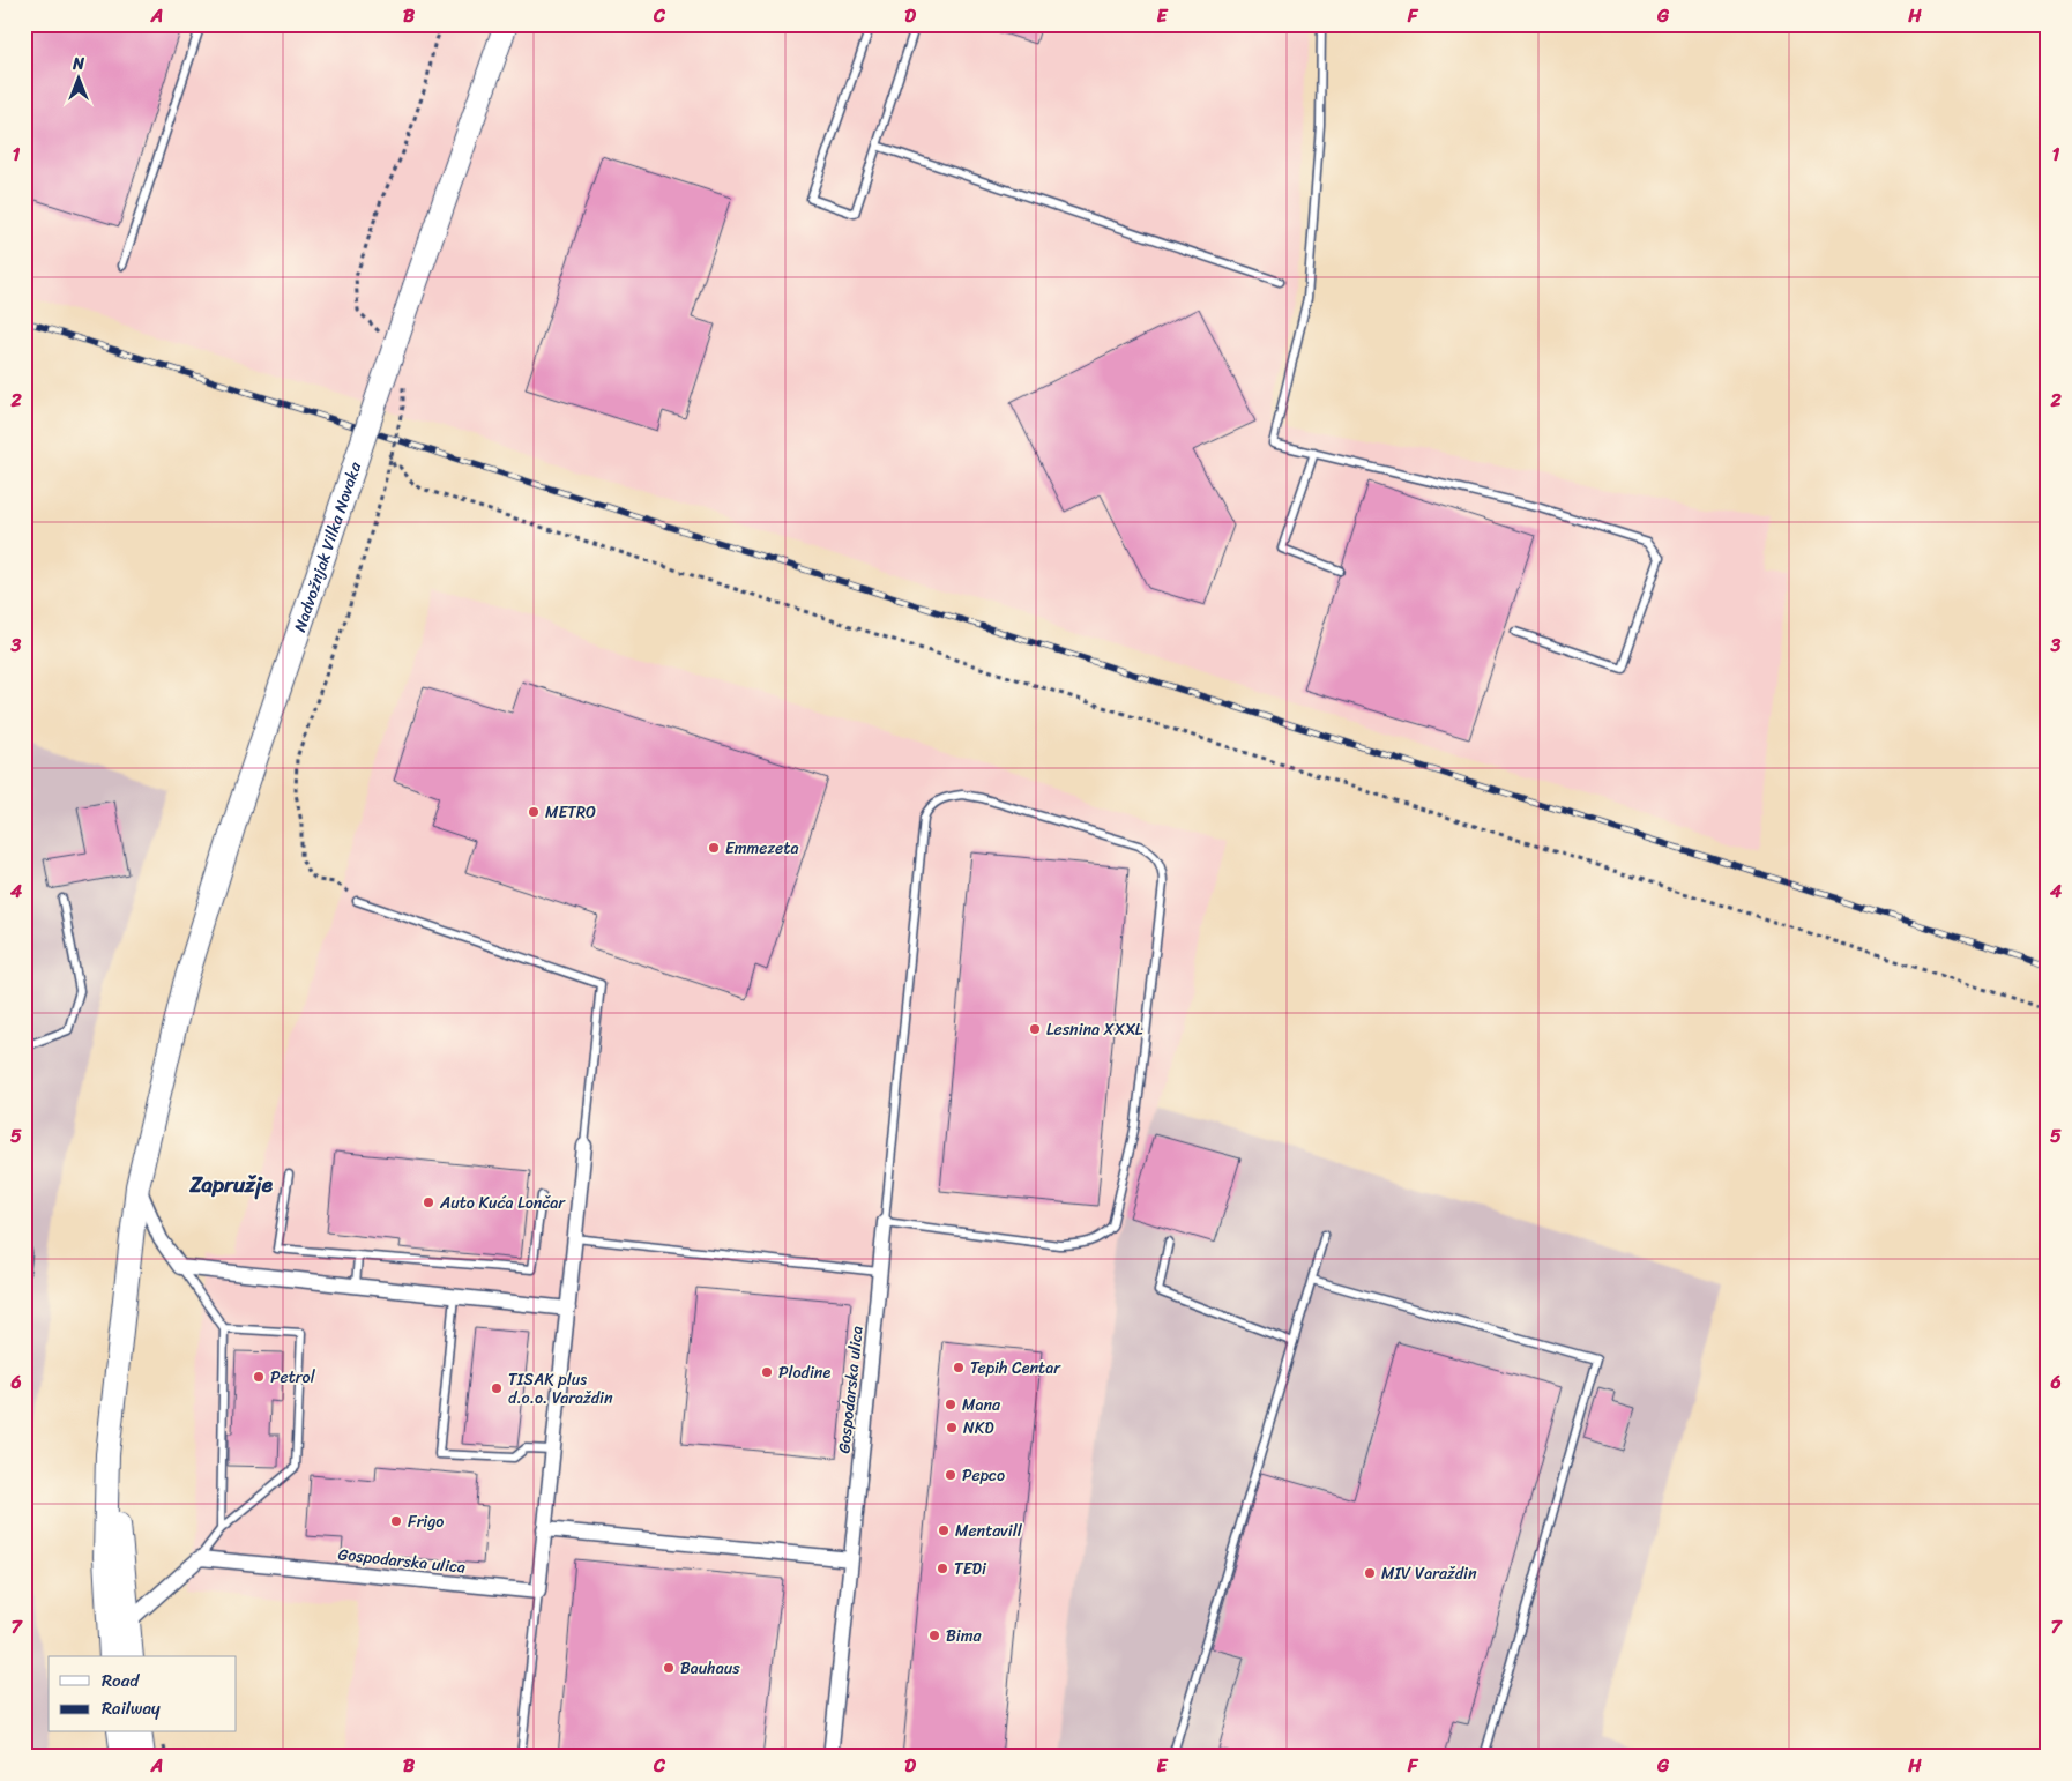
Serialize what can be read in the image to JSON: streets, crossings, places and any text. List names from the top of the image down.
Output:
{
  "streets": {
    "main road": ["Nadvožnjak Vilka Novaka"],
    "street": ["Gospodarska ulica"]
  },
  "districts": ["Zapružje"],
  "places": [
    "METRO",
    "Emmezeta",
    "Lesnina XXXL",
    "Auto Kuća Lončar",
    "Tepih Centar",
    "Plodine",
    "Petrol",
    "TISAK plus d.o.o. Varaždin",
    "Mana",
    "NKD",
    "Pepco",
    "Frigo",
    "Mentavill",
    "TEDi",
    "MIV Varaždin",
    "Bima",
    "Bauhaus"
  ],
  "legend": ["Road", "Railway"],
  "north": "top",
  "grid": {
    "columns": [
      "A",
      "B",
      "C",
      "D",
      "E",
      "F",
      "G",
      "H"
    ],
    "rows": [
      "1",
      "2",
      "3",
      "4",
      "5",
      "6",
      "7"
    ]
  }
}
